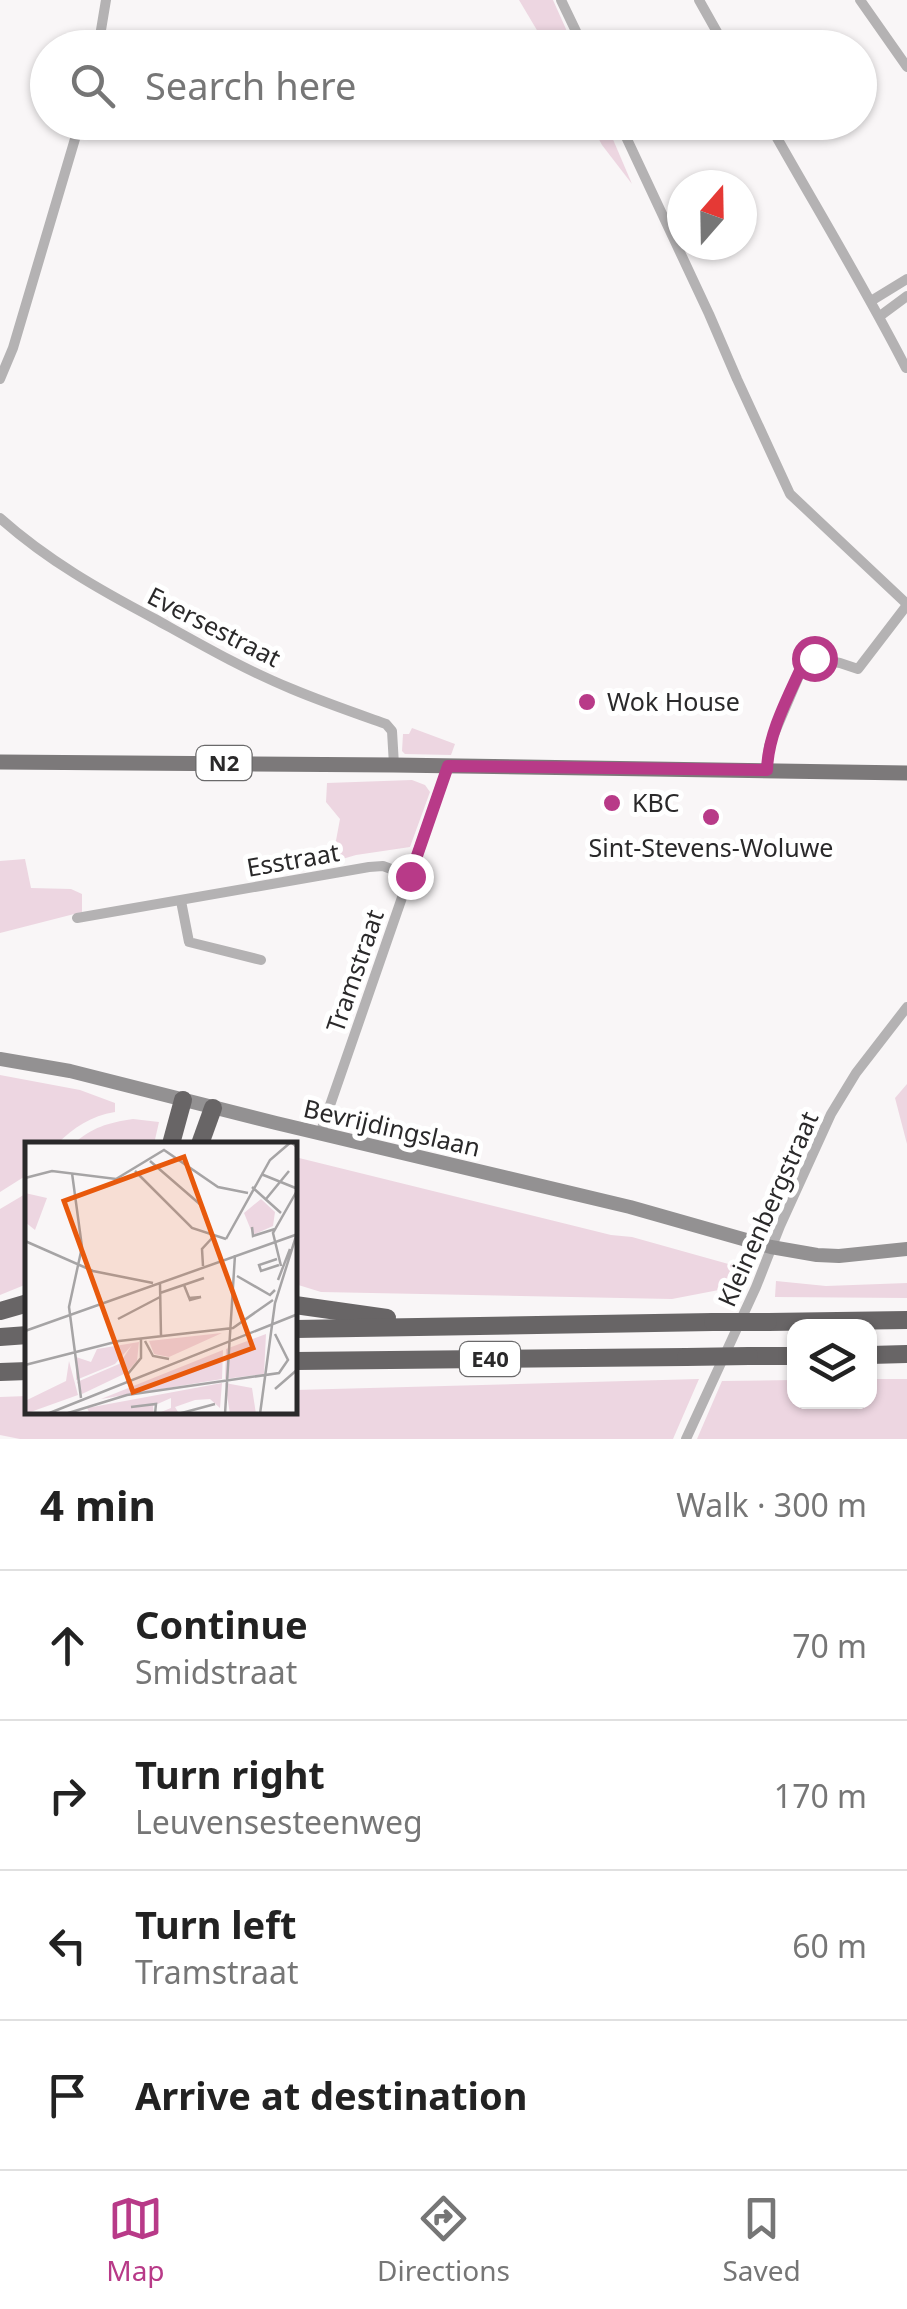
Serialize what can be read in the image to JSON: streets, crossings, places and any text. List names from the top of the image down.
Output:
{
  "streets": {
    "highway": ["E40"],
    "main road": ["N2"],
    "street": [
      "Eversestraat",
      "Esstraat",
      "Tramstraat",
      "Bevrijdingslaan",
      "Kleinenbergstraat"
    ]
  },
  "crossings": [
    ["Eversestraat", "N2"],
    ["N2", "Tramstraat"],
    ["Esstraat", "Tramstraat"],
    ["Tramstraat", "Bevrijdingslaan"],
    ["Bevrijdingslaan", "Kleinenbergstraat"]
  ],
  "places": ["Wok House", "KBC", "Sint-Stevens-Woluwe"],
  "north": "top",
  "page": {
    "search": "Search here",
    "heading": ["4 min", "Walk · 300 m"],
    "list": [
      ["Continue", "Smidstraat", "70 m"],
      ["Turn right", "Leuvensesteenweg", "170 m"],
      ["Turn left", "Tramstraat", "60 m"],
      "Arrive at destination"
    ],
    "nav": ["Map", "Directions", "Saved"]
  }
}
